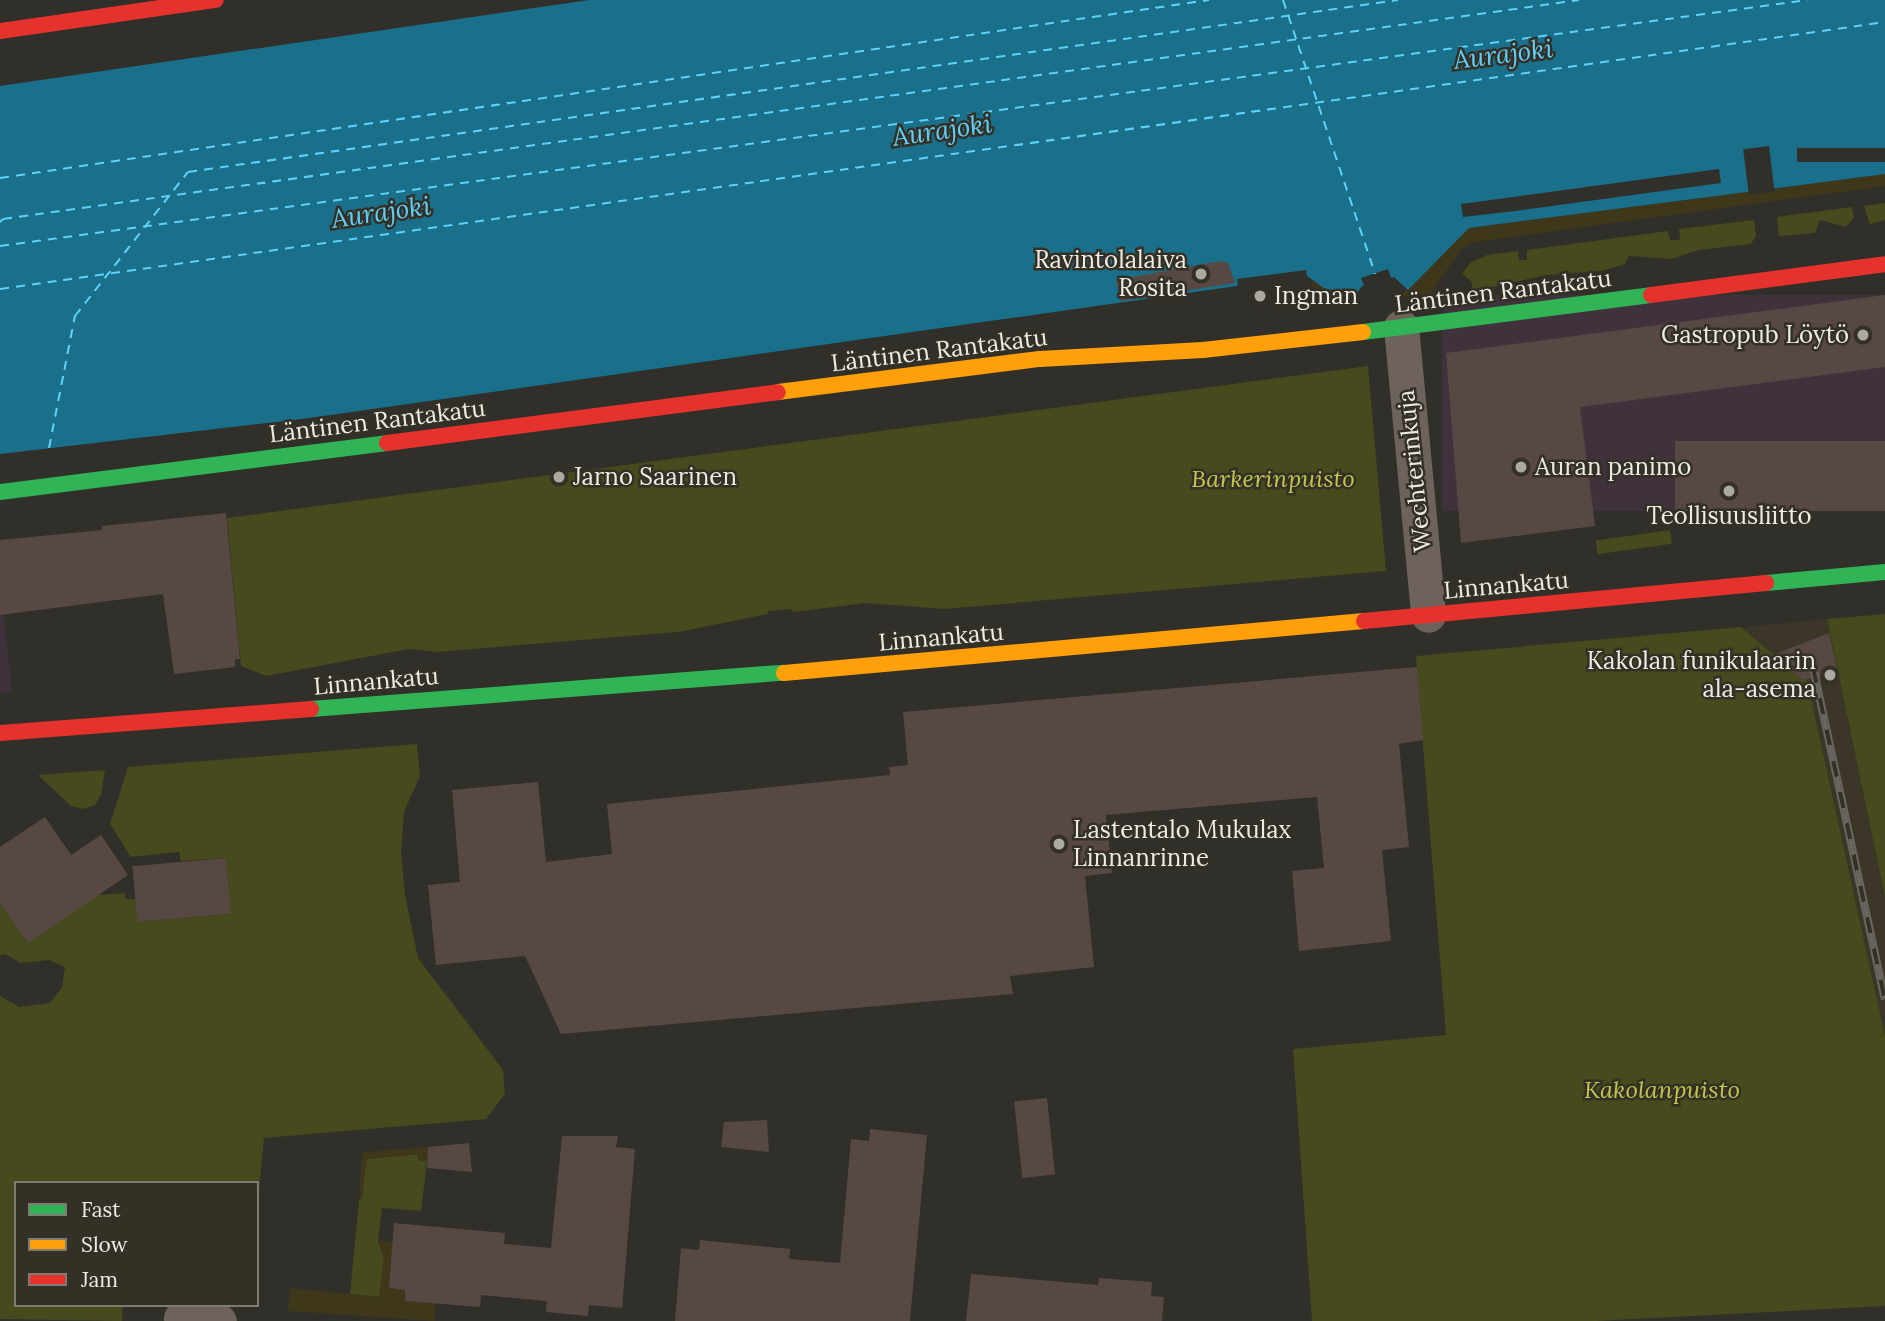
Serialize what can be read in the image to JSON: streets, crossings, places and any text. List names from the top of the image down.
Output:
{
  "streets": {
    "street": ["Läntinen Rantakatu", "Wechterinkuja", "Linnankatu"]
  },
  "crossings": [
    ["Läntinen Rantakatu", "Wechterinkuja"],
    ["Wechterinkuja", "Linnankatu"]
  ],
  "water": ["Aurajoki"],
  "parks": ["Barkerinpuisto", "Kakolanpuisto"],
  "places": [
    "Ravintolalaiva Rosita",
    "Ingman",
    "Gastropub Löytö",
    "Auran panimo",
    "Jarno Saarinen",
    "Teollisuusliitto",
    "Kakolan funikulaarin ala-asema",
    "Lastentalo Mukulax Linnanrinne"
  ],
  "legend": ["Fast", "Slow", "Jam"]
}
